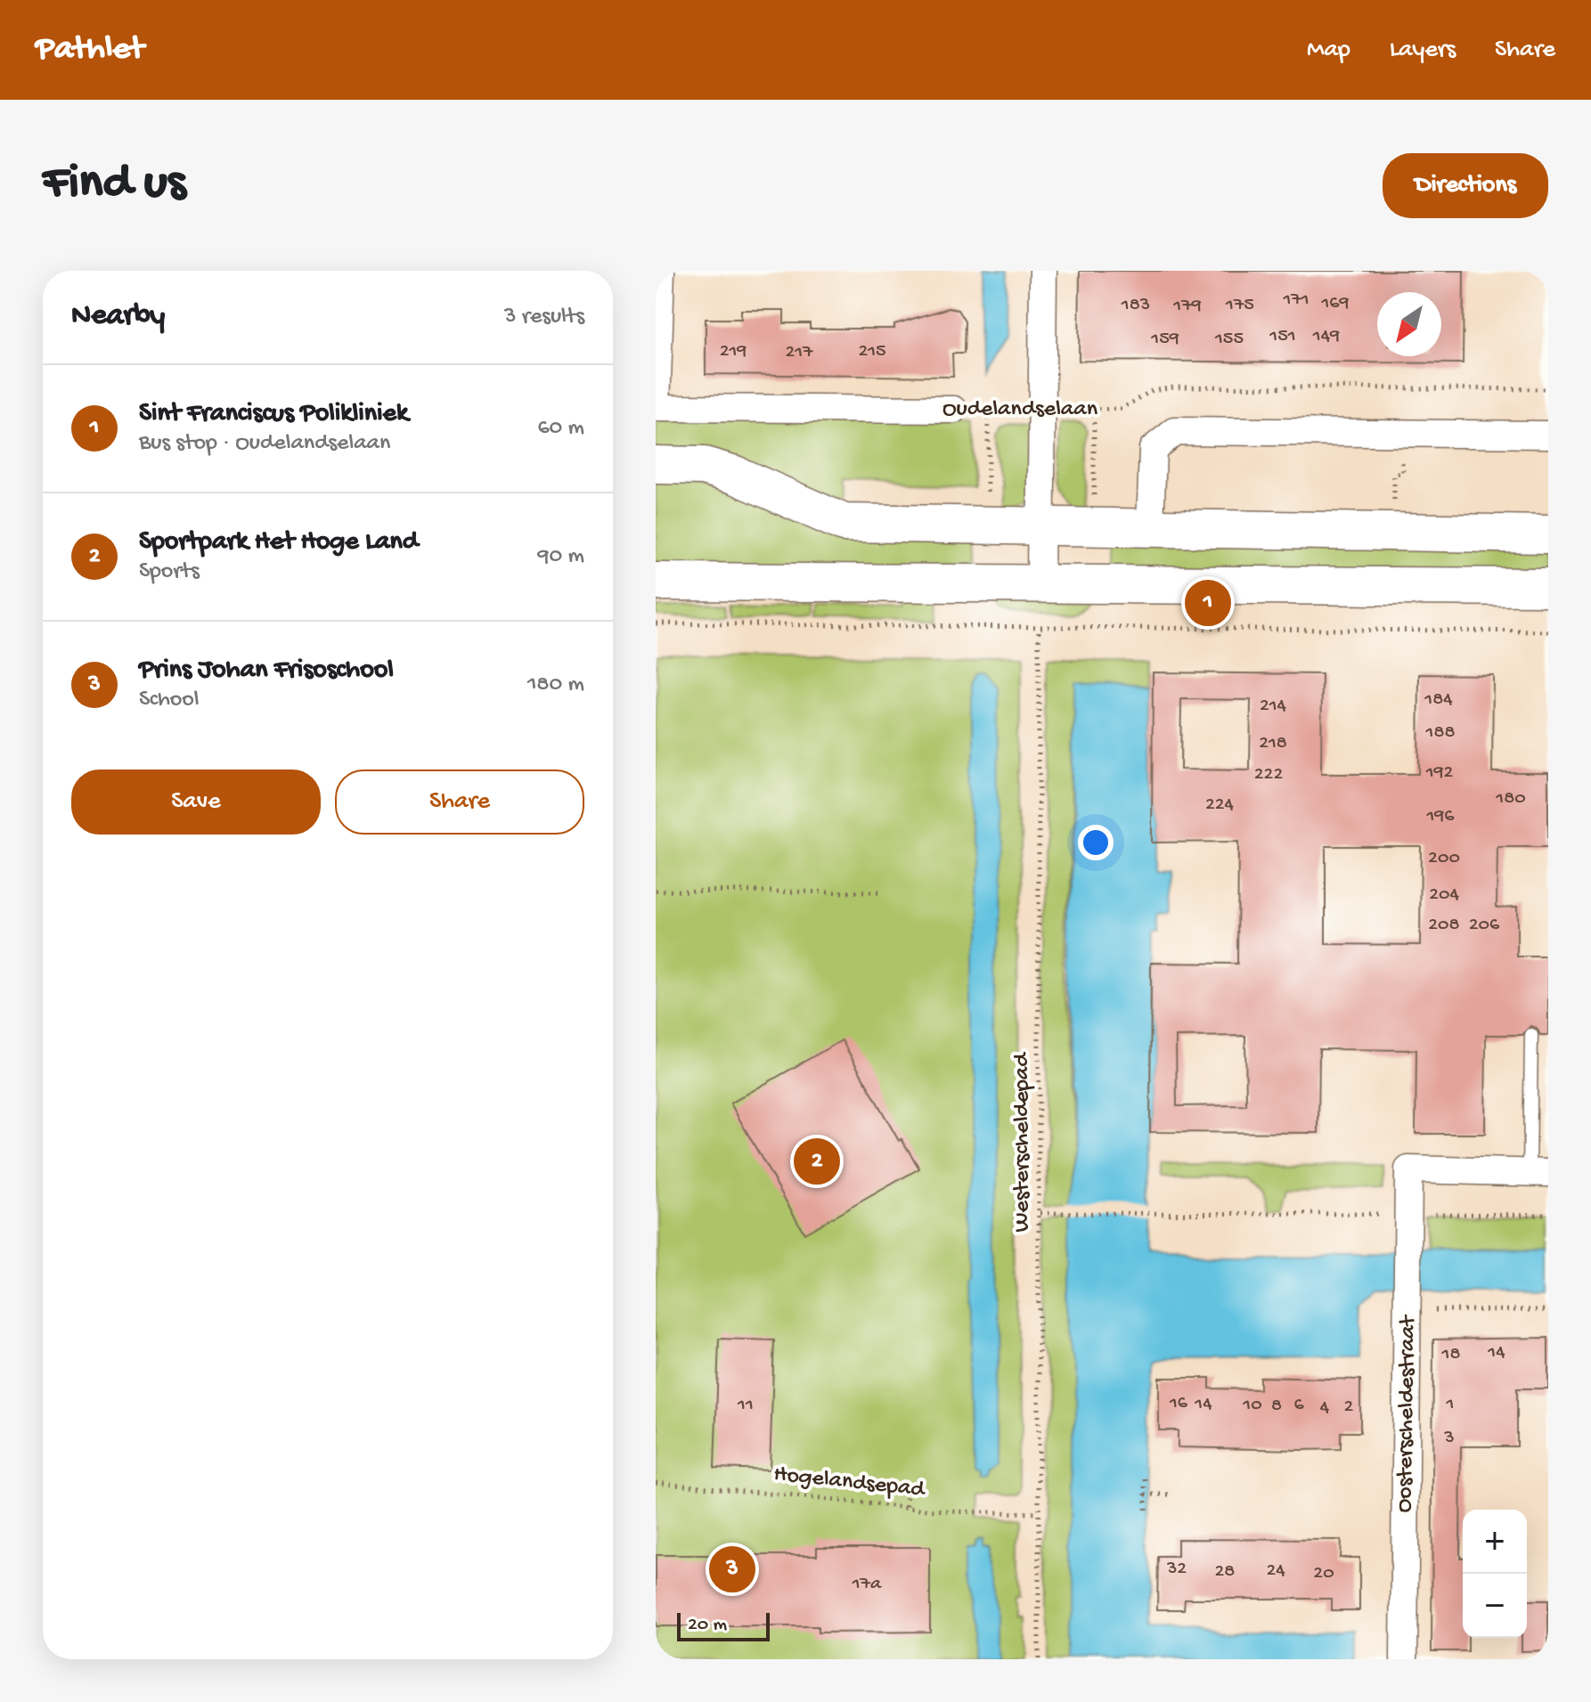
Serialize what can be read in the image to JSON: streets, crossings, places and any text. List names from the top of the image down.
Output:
{
  "streets": {
    "street": ["Oudelandselaan", "Oosterscheldestraat"],
    "path": ["Westerscheldepad", "Hogelandsepad"]
  },
  "crossings": [
    ["Westerscheldepad", "Hogelandsepad"]
  ],
  "house_numbers": [
    "171",
    "169",
    "183",
    "175",
    "179",
    "151",
    "149",
    "159",
    "155",
    "219",
    "215",
    "217",
    "184",
    "214",
    "188",
    "218",
    "192",
    "222",
    "180",
    "224",
    "196",
    "200",
    "204",
    "208",
    "206",
    "14",
    "18",
    "16",
    "14",
    "1",
    "11",
    "10",
    "6",
    "8",
    "2",
    "4",
    "3",
    "32",
    "24",
    "28",
    "20",
    "17a"
  ],
  "scale_bar": "20 m",
  "north": "bottom left",
  "page": {
    "header": "Pathlet",
    "nav": ["Map", "Layers", "Share"],
    "buttons": [
      "Directions",
      ["Save", "Share"]
    ],
    "title": "Find us",
    "heading": ["Nearby", "3 results"],
    "list": [
      {
        "mark": "1",
        "name": "Sint Franciscus Polikliniek",
        "note": "Bus stop · Oudelandselaan",
        "value": "60 m"
      },
      {
        "mark": "2",
        "name": "Sportpark Het Hoge Land",
        "note": "Sports",
        "value": "90 m"
      },
      {
        "mark": "3",
        "name": "Prins Johan Frisoschool",
        "note": "School",
        "value": "180 m"
      }
    ],
    "pins": ["1", "2", "3"],
    "map_buttons": ["+", "−"],
    "scale": "20 m"
  }
}
